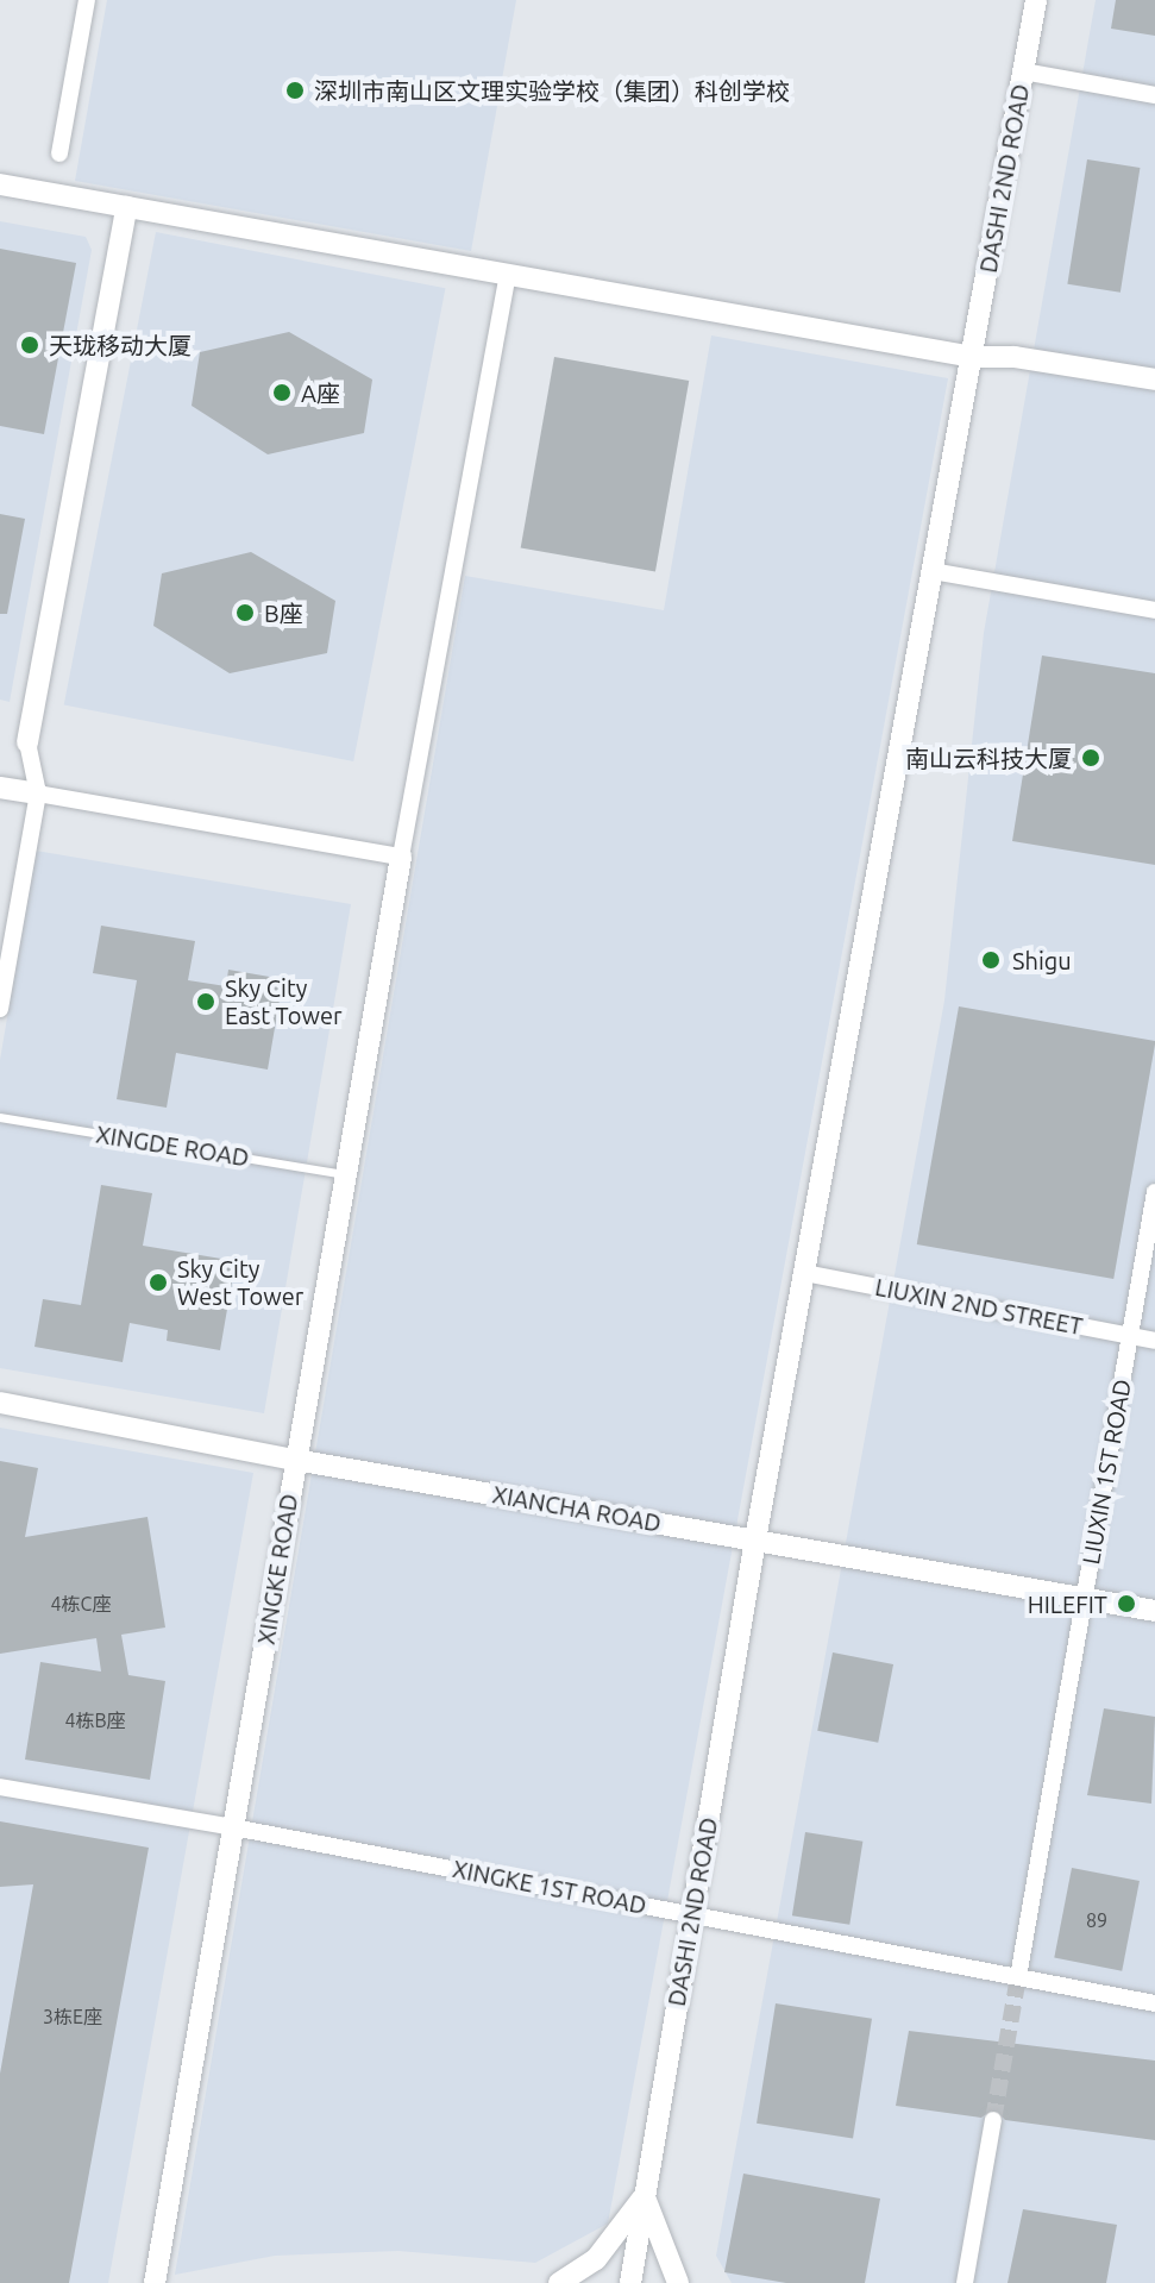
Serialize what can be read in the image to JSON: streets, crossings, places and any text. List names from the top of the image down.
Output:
{
  "streets": {
    "street": [
      "DASHI 2ND ROAD",
      "LIUXIN 2ND STREET",
      "LIUXIN 1ST ROAD",
      "XIANCHA ROAD",
      "XINGKE ROAD",
      "XINGKE 1ST ROAD"
    ],
    "lane": ["XINGDE ROAD"]
  },
  "crossings": [
    ["DASHI 2ND ROAD", "LIUXIN 2ND STREET"],
    ["DASHI 2ND ROAD", "XIANCHA ROAD"],
    ["DASHI 2ND ROAD", "XINGKE 1ST ROAD"],
    ["XINGDE ROAD", "XINGKE ROAD"],
    ["LIUXIN 2ND STREET", "LIUXIN 1ST ROAD"],
    ["LIUXIN 1ST ROAD", "XIANCHA ROAD"],
    ["LIUXIN 1ST ROAD", "XINGKE 1ST ROAD"],
    ["XIANCHA ROAD", "XINGKE ROAD"],
    ["XINGKE ROAD", "XINGKE 1ST ROAD"]
  ],
  "places": [
    "深圳市南山区文理实验学校（集团）科创学校",
    "天珑移动大厦",
    "A座",
    "B座",
    "南山云科技大厦",
    "Shigu",
    "Sky City East Tower",
    "Sky City West Tower",
    "HILEFIT"
  ],
  "house_numbers": [
    "4栋C座",
    "4栋B座",
    "89",
    "3栋E座"
  ]
}
